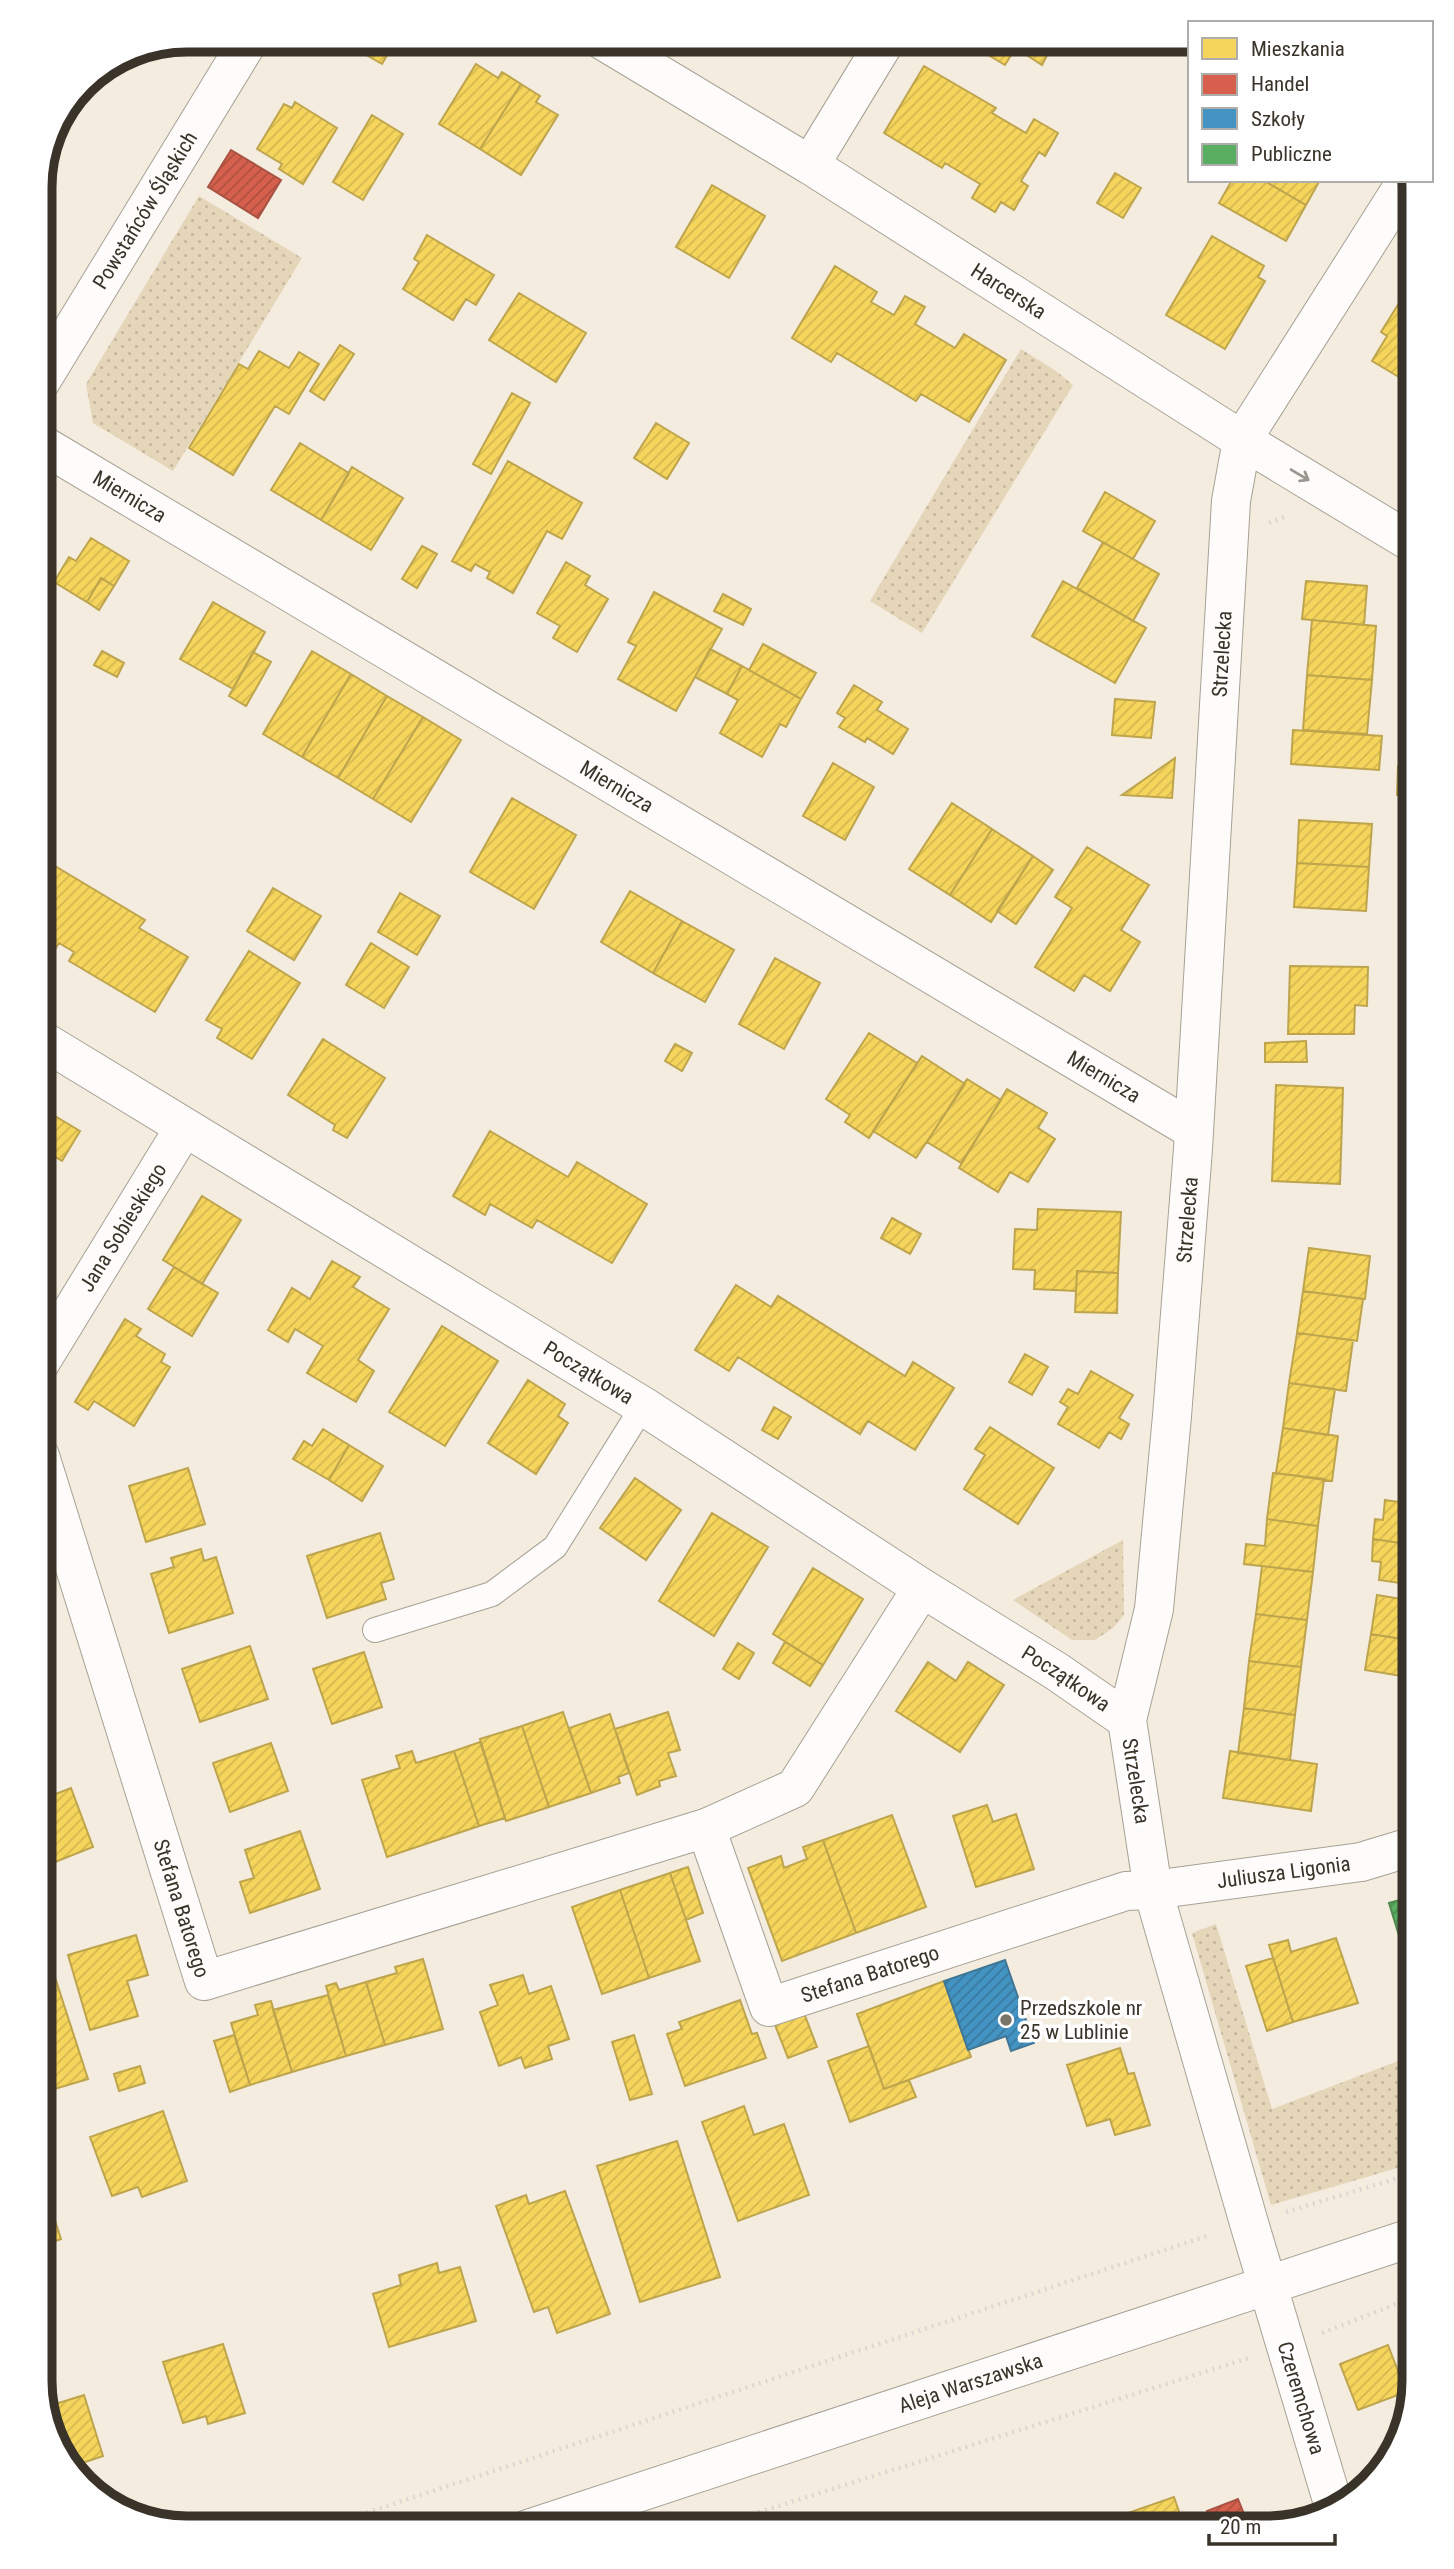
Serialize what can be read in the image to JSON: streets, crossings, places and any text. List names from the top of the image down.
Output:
{
  "streets": {
    "street": [
      "Powstańców Śląskich",
      "Harcerska",
      "Miernicza",
      "Strzelecka",
      "Jana Sobieskiego",
      "Początkowa",
      "Juliusza Ligonia",
      "Stefana Batorego",
      "Aleja Warszawska",
      "Czeremchowa"
    ]
  },
  "crossings": [
    ["Harcerska", "Strzelecka"],
    ["Miernicza", "Strzelecka"],
    ["Strzelecka", "Początkowa"],
    ["Strzelecka", "Juliusza Ligonia"],
    ["Strzelecka", "Stefana Batorego"],
    ["Strzelecka", "Aleja Warszawska"],
    ["Strzelecka", "Czeremchowa"],
    ["Jana Sobieskiego", "Początkowa"],
    ["Początkowa", "Stefana Batorego"],
    ["Juliusza Ligonia", "Stefana Batorego"],
    ["Aleja Warszawska", "Czeremchowa"]
  ],
  "places": ["Przedszkole nr 25 w Lublinie"],
  "legend": [
    "Mieszkania",
    "Handel",
    "Szkoły",
    "Publiczne"
  ],
  "scale_bar": "20 m"
}
